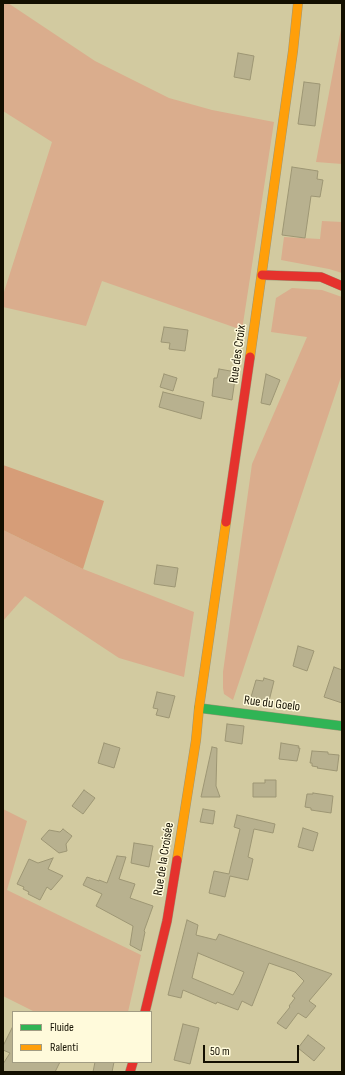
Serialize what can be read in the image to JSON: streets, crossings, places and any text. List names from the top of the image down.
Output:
{
  "streets": {
    "main road": ["Rue des Croix", "Rue du Goelo", "Rue de la Croisée"]
  },
  "crossings": [
    ["Rue des Croix", "Rue du Goelo"],
    ["Rue des Croix", "Rue de la Croisée"],
    ["Rue du Goelo", "Rue de la Croisée"]
  ],
  "legend": ["Fluide", "Ralenti"],
  "scale_bar": "50 m"
}
